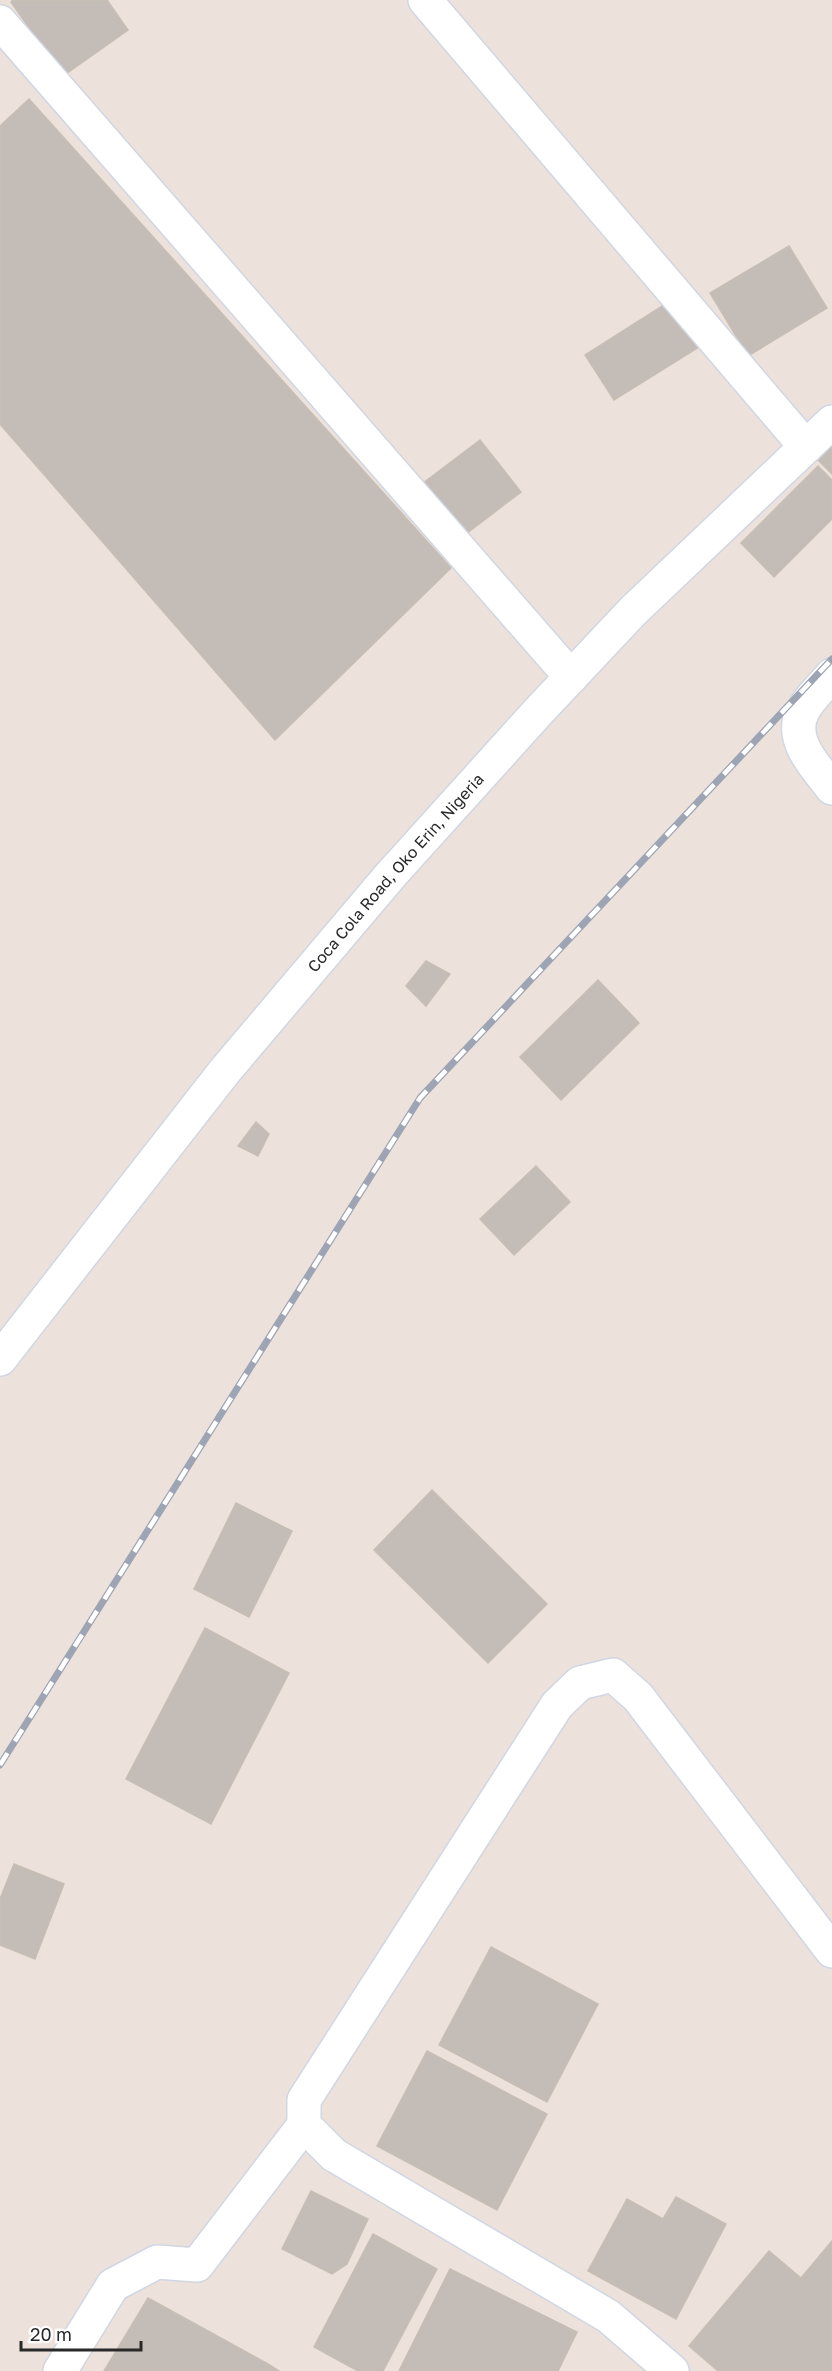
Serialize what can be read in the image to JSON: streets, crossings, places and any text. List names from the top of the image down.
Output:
{
  "streets": {
    "street": ["Coca Cola Road, Oko Erin, Nigeria"]
  },
  "scale_bar": "20 m"
}
